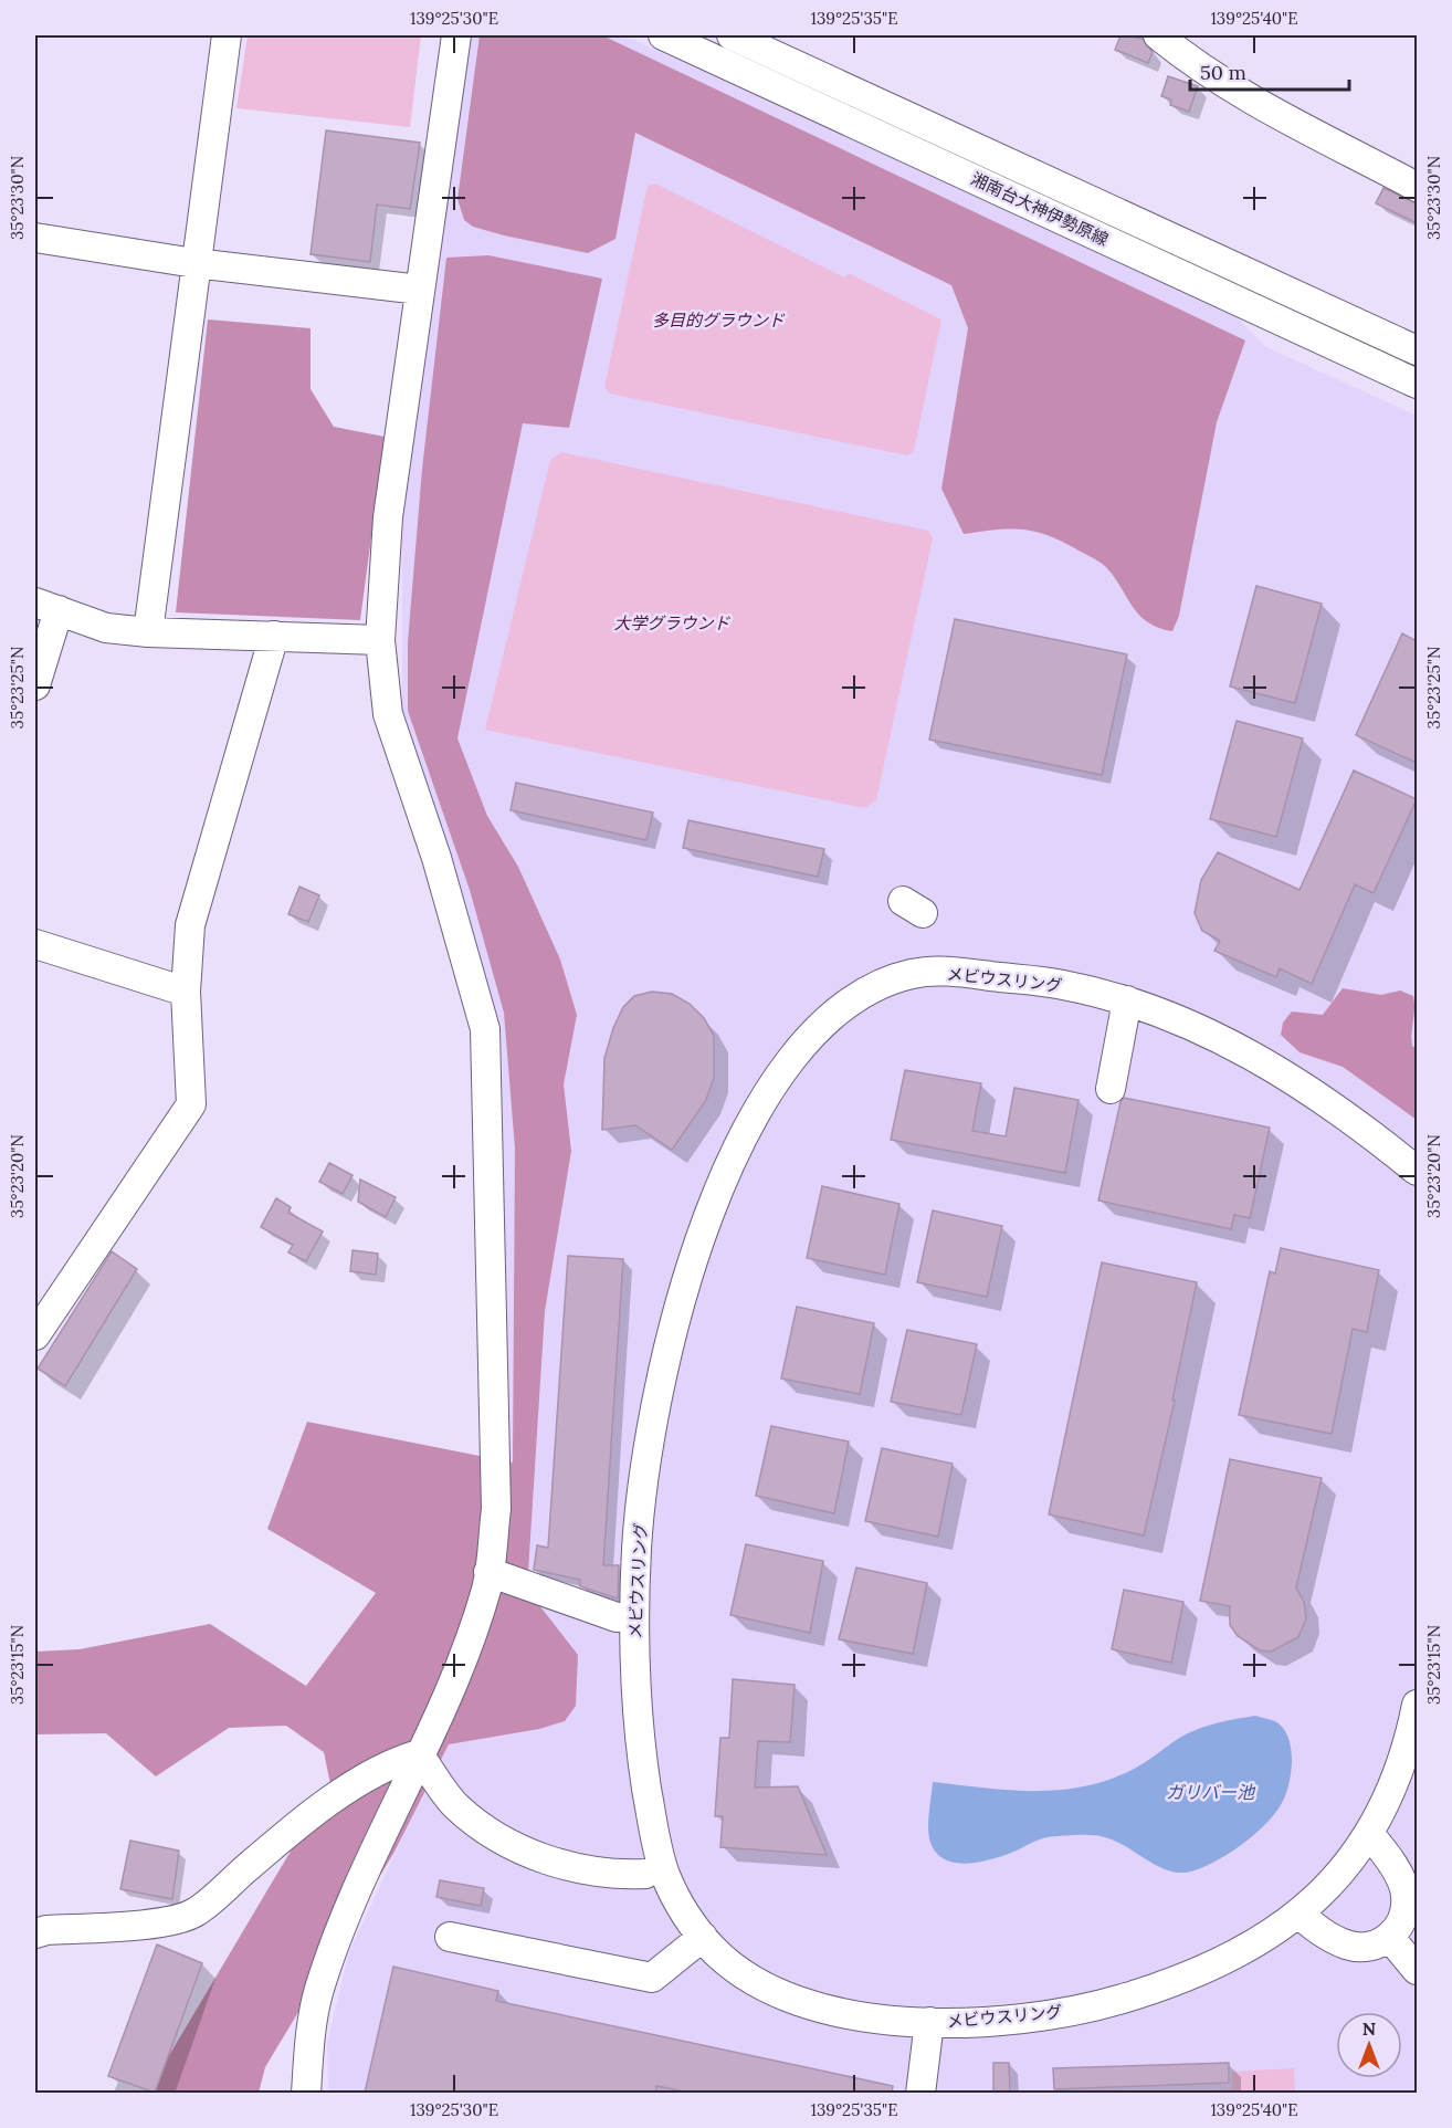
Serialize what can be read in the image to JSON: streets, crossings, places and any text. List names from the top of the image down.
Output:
{
  "streets": {
    "street": ["湘南台大神伊勢原線", "メビウスリング"]
  },
  "water": ["ガリバー池"],
  "parks": ["多目的グラウンド", "大学グラウンド"],
  "scale_bar": "50 m",
  "north": "top",
  "coordinates": [
    "139°25'30\"E",
    "139°25'35\"E",
    "139°25'40\"E",
    "35°23'30\"N",
    "35°23'25\"N",
    "35°23'20\"N",
    "35°23'15\"N"
  ]
}
